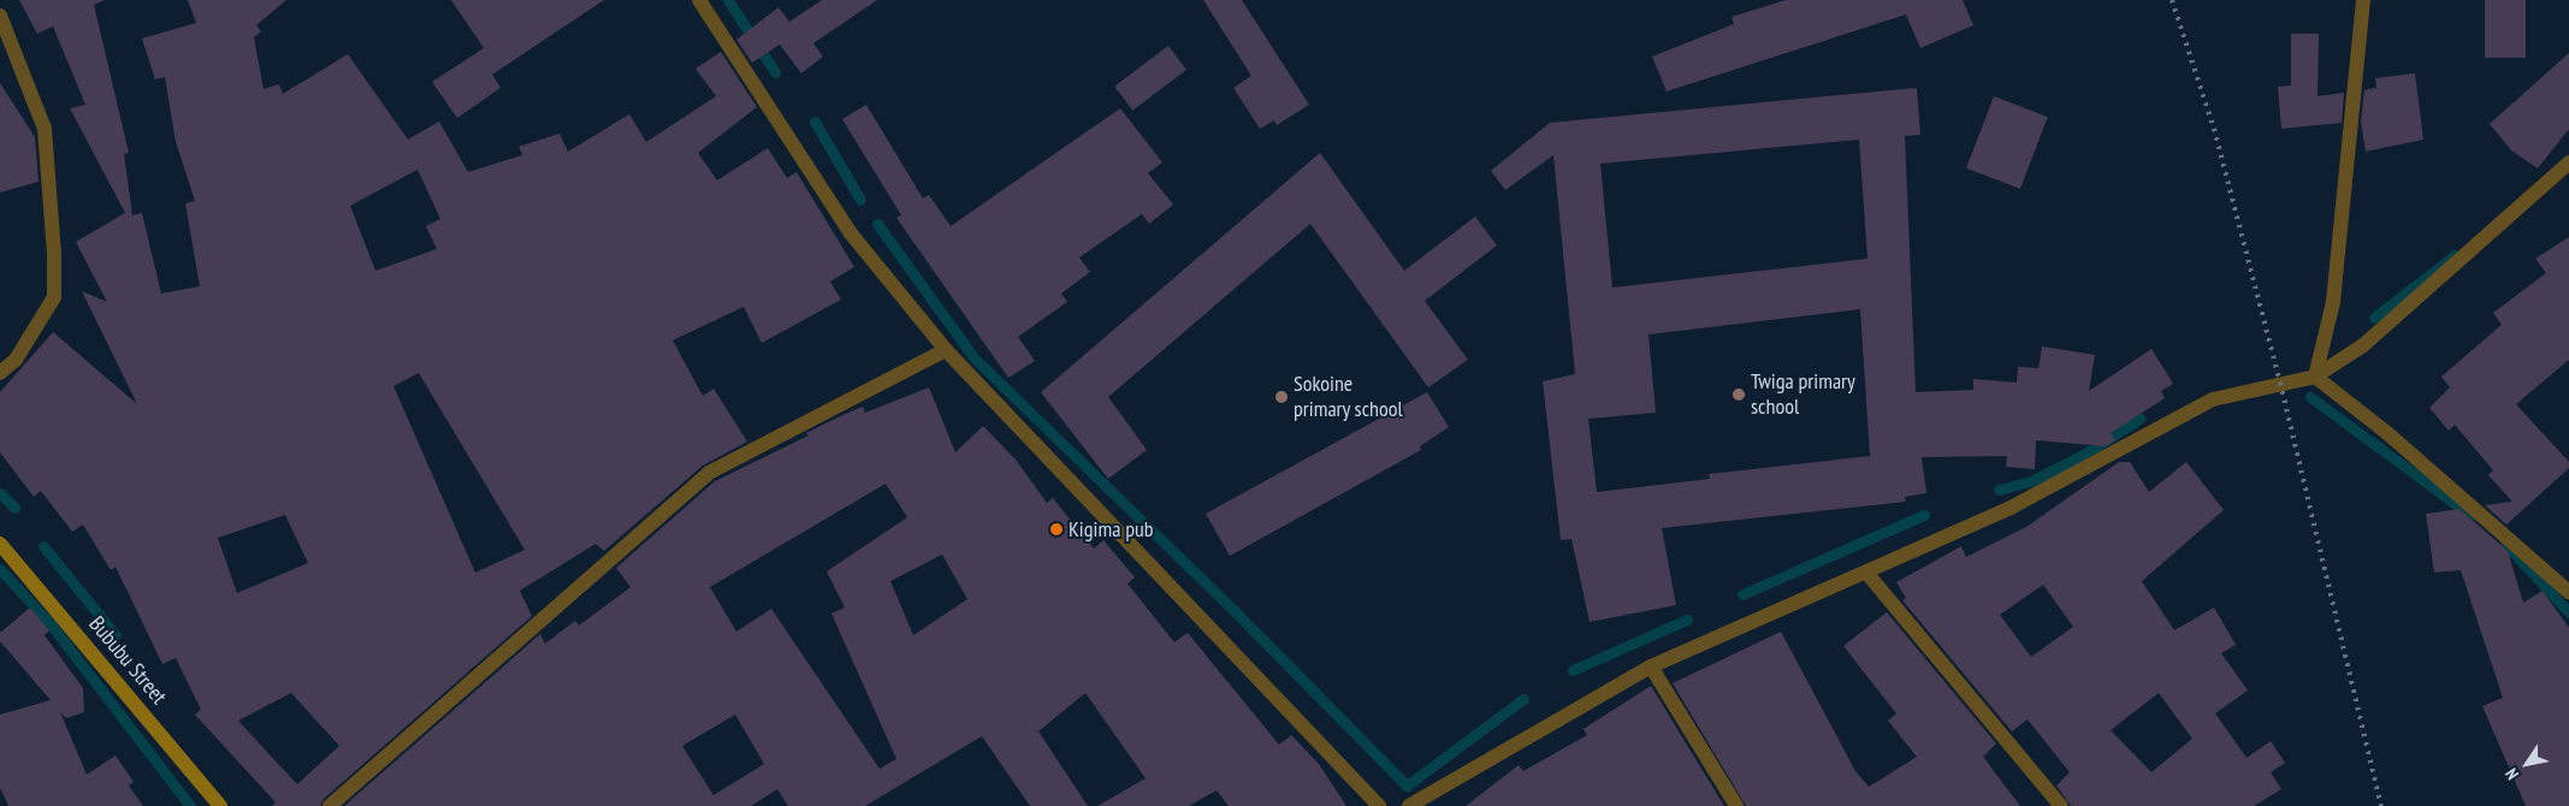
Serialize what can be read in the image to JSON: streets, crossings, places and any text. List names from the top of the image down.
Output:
{
  "streets": {
    "street": ["Bububu Street"]
  },
  "places": ["Twiga primary school", "Sokoine primary school", "Kigima pub"],
  "north": "bottom left"
}
